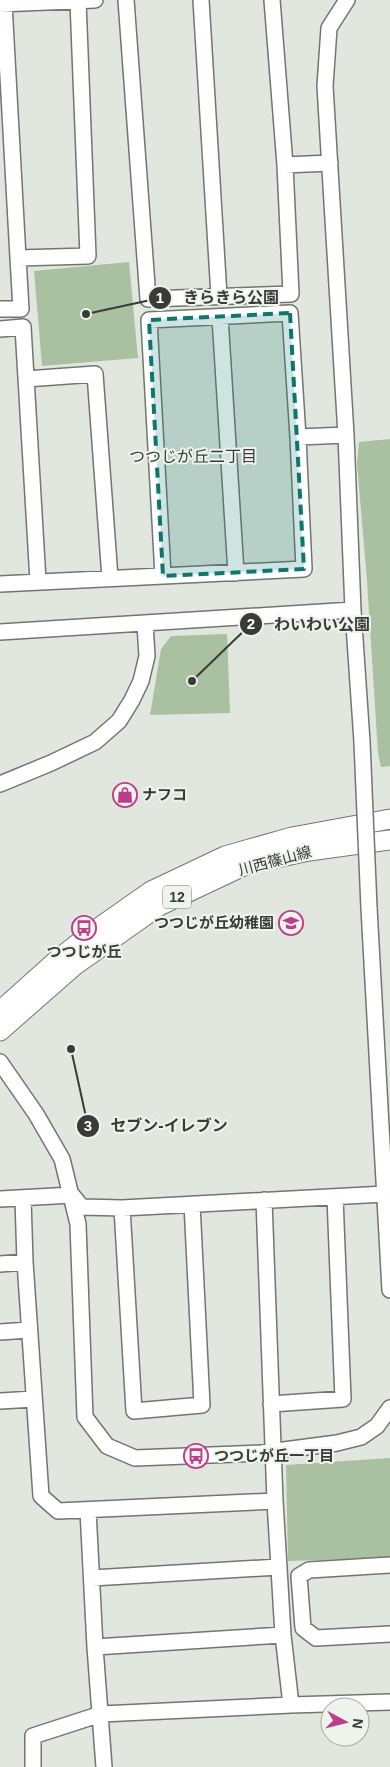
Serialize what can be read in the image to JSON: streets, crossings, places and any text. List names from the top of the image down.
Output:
{
  "streets": {
    "main road": ["川西篠山線", "12"]
  },
  "districts": ["つつじが丘二丁目"],
  "places": {
    "other": ["きらきら公園", "わいわい公園", "セブン-イレブン"],
    "shop": ["ナフコ"],
    "school or university": ["つつじが丘幼稚園"],
    "bus stop": ["つつじが丘", "つつじが丘一丁目"]
  },
  "north": "right"
}
